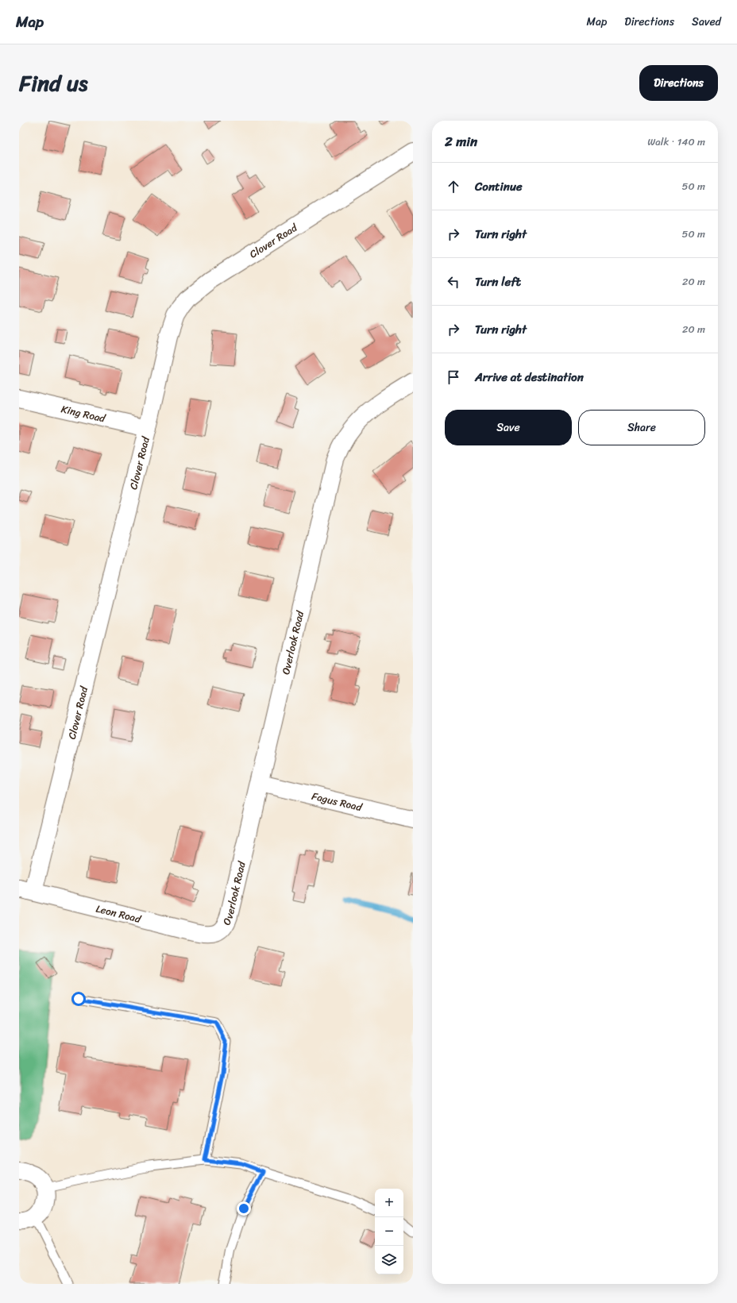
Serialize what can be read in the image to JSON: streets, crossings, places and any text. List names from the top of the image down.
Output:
{
  "streets": {
    "street": [
      "Clover Road",
      "King Road",
      "Overlook Road",
      "Fagus Road",
      "Leon Road"
    ]
  },
  "crossings": [
    ["Clover Road", "King Road"],
    ["Clover Road", "Leon Road"],
    ["Overlook Road", "Fagus Road"],
    ["Overlook Road", "Leon Road"]
  ],
  "page": {
    "header": "Map",
    "nav": ["Map", "Directions", "Saved"],
    "title": "Find us",
    "buttons": [
      "Directions",
      ["Save", "Share"]
    ],
    "heading": ["2 min", "Walk · 140 m"],
    "list": [
      ["Continue", "50 m"],
      ["Turn right", "50 m"],
      ["Turn left", "20 m"],
      ["Turn right", "20 m"],
      "Arrive at destination"
    ],
    "map_buttons": ["+", "−"]
  }
}
